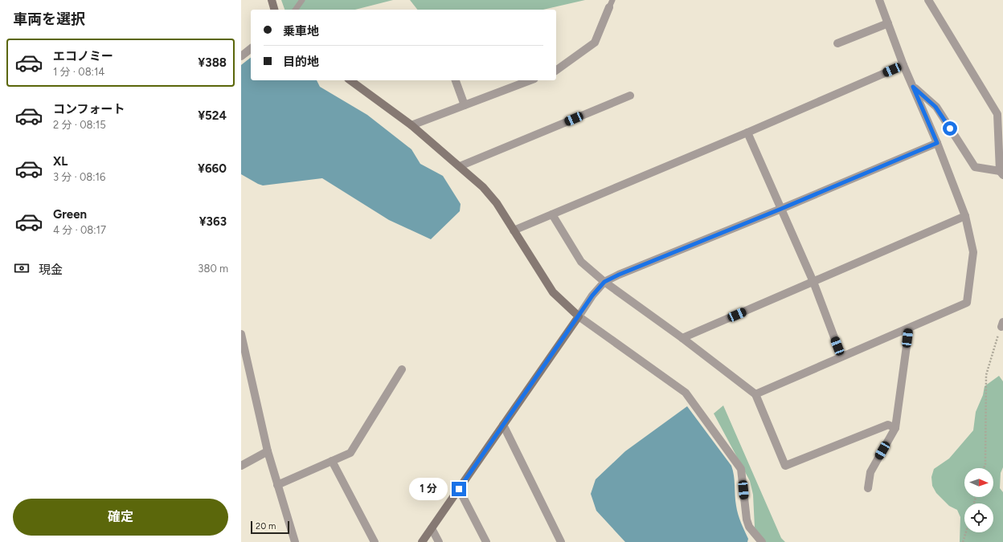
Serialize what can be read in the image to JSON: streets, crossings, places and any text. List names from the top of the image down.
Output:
{
  "scale_bar": "20 m",
  "north": "right",
  "page": {
    "heading": "車両を選択",
    "banner": ["乗車地", "目的地"],
    "list": [
      {
        "name": "エコノミー",
        "note": "1 分 · 08:14",
        "value": "¥388"
      },
      {
        "name": "コンフォート",
        "note": "2 分 · 08:15",
        "value": "¥524"
      },
      {
        "name": "XL",
        "note": "3 分 · 08:16",
        "value": "¥660"
      },
      {
        "name": "Green",
        "note": "4 分 · 08:17",
        "value": "¥363"
      }
    ],
    "pay": ["現金", "380 m"],
    "bubble": "1 分",
    "buttons": "確定",
    "scale": "20 m"
  }
}
